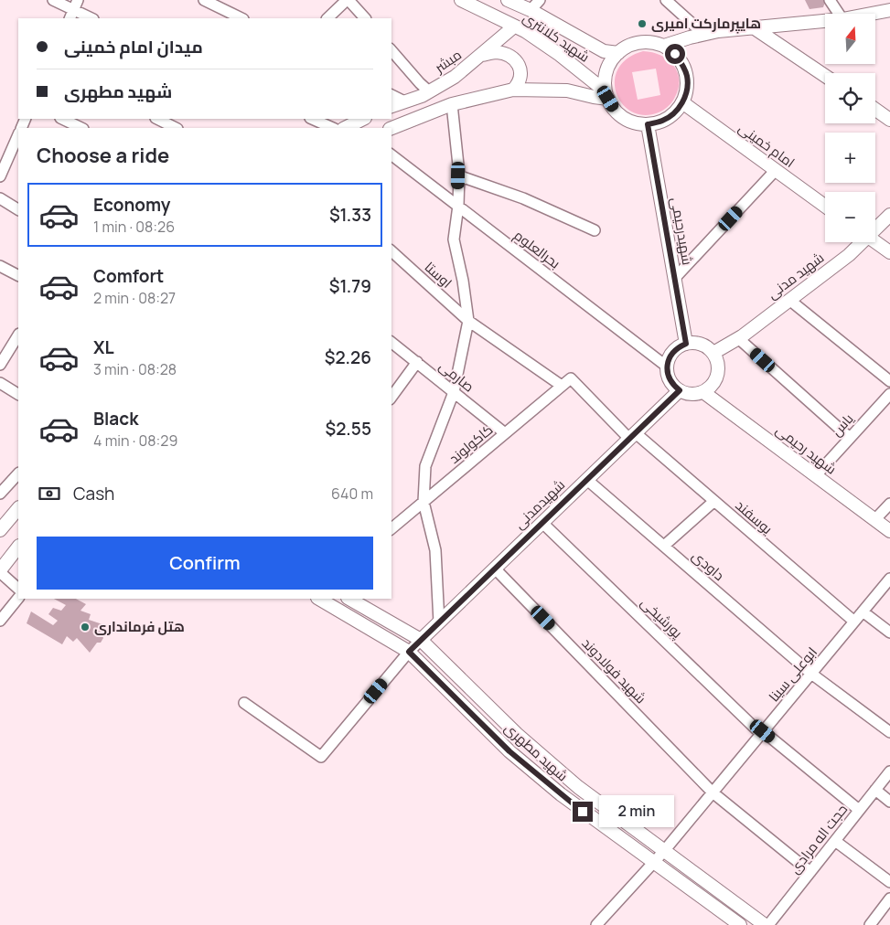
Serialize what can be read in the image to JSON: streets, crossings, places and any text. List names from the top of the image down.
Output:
{
  "streets": {
    "main road": [
      "شهید کلانتری",
      "مبشر",
      "امام خمینی",
      "شهیدرحیمی",
      "شهید مدنی",
      "شهید رحیمی",
      "شهیدمدنی",
      "شهید مطهری"
    ],
    "street": [
      "بحرالعلوم",
      "اوستا",
      "صارمی",
      "یاس",
      "کاکولوند",
      "یوسفند",
      "داودی",
      "پورشیخی",
      "شهید فولادوند",
      "ابوعلی سینا",
      "حجت اله مرادی"
    ]
  },
  "crossings": [
    ["شهید کلانتری", "مبشر"],
    ["شهید کلانتری", "امام خمینی"],
    ["شهید کلانتری", "شهیدرحیمی"],
    ["امام خمینی", "شهیدرحیمی"],
    ["شهیدرحیمی", "بحرالعلوم"],
    ["شهیدرحیمی", "شهید مدنی"],
    ["شهیدرحیمی", "شهید رحیمی"],
    ["شهیدرحیمی", "شهیدمدنی"],
    ["بحرالعلوم", "شهید مدنی"],
    ["بحرالعلوم", "شهید رحیمی"],
    ["بحرالعلوم", "شهیدمدنی"],
    ["اوستا", "کاکولوند"],
    ["شهید مدنی", "شهید رحیمی"],
    ["شهید مدنی", "شهیدمدنی"],
    ["صارمی", "کاکولوند"],
    ["یاس", "شهید رحیمی"],
    ["کاکولوند", "یوسفند"],
    ["شهید رحیمی", "شهیدمدنی"],
    ["شهیدمدنی", "یوسفند"],
    ["شهیدمدنی", "داودی"],
    ["شهیدمدنی", "پورشیخی"],
    ["شهیدمدنی", "شهید فولادوند"],
    ["شهیدمدنی", "شهید مطهری"],
    ["یوسفند", "ابوعلی سینا"],
    ["داودی", "ابوعلی سینا"],
    ["پورشیخی", "ابوعلی سینا"],
    ["پورشیخی", "حجت اله مرادی"],
    ["شهید فولادوند", "ابوعلی سینا"],
    ["شهید فولادوند", "حجت اله مرادی"],
    ["ابوعلی سینا", "شهید مطهری"],
    ["شهید مطهری", "حجت اله مرادی"]
  ],
  "places": ["هایپرمارکت امیری", "هتل فرمانداری"],
  "north": "top",
  "page": {
    "map_buttons": ["+", "−"],
    "banner": ["میدان امام خمینی", "شهید مطهری"],
    "heading": "Choose a ride",
    "list": [
      {
        "name": "Economy",
        "note": "1 min · 08:26",
        "value": "$1.33"
      },
      {
        "name": "Comfort",
        "note": "2 min · 08:27",
        "value": "$1.79"
      },
      {
        "name": "XL",
        "note": "3 min · 08:28",
        "value": "$2.26"
      },
      {
        "name": "Black",
        "note": "4 min · 08:29",
        "value": "$2.55"
      }
    ],
    "pay": ["Cash", "640 m"],
    "buttons": "Confirm",
    "bubble": "2 min"
  }
}
